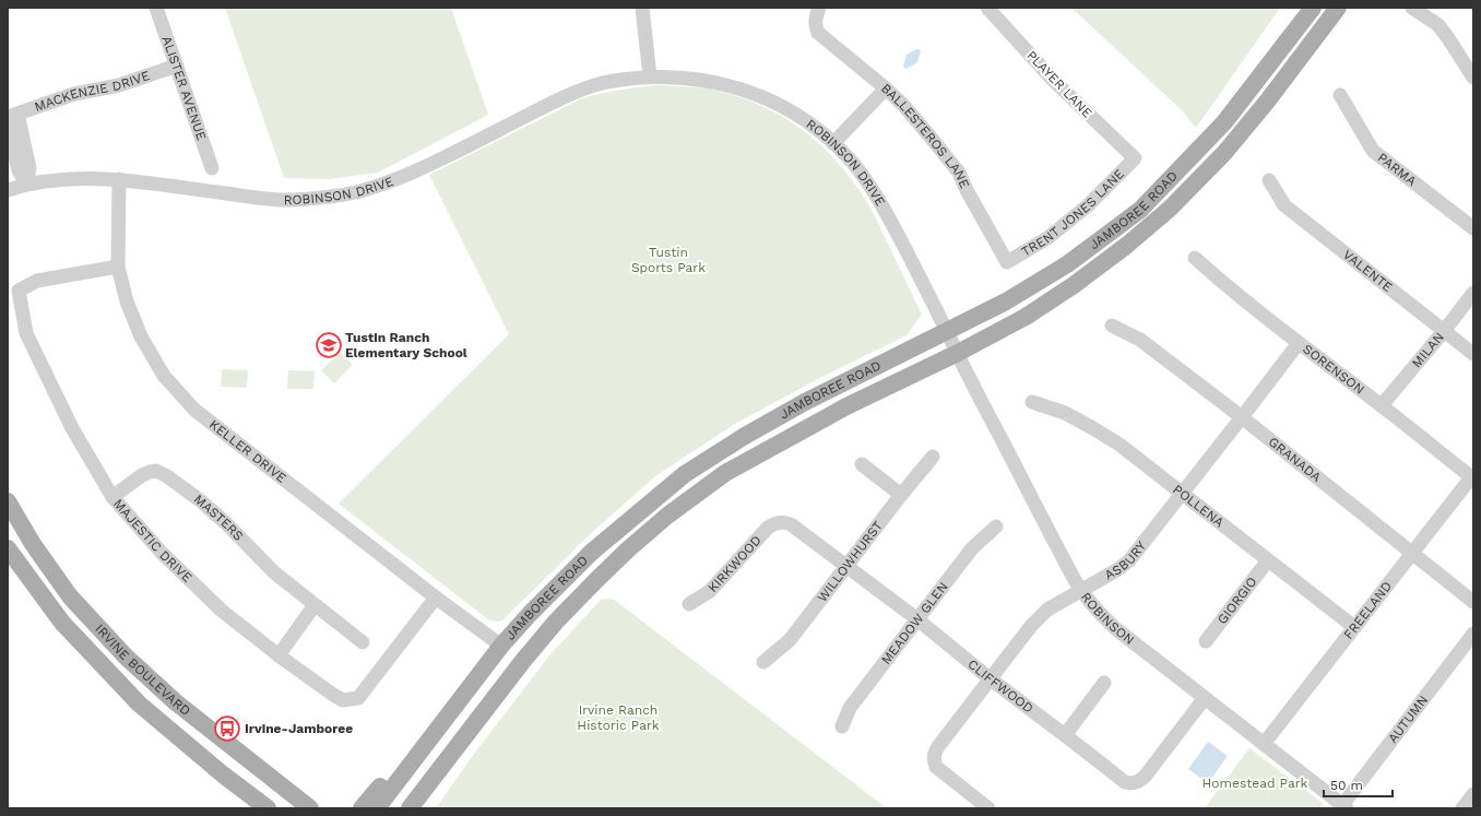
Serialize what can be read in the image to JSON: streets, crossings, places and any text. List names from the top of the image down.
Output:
{
  "streets": {
    "main road": ["JAMBOREE ROAD", "IRVINE BOULEVARD"],
    "street": [
      "PLAYER LANE",
      "ALISTER AVENUE",
      "MACKENZIE DRIVE",
      "BALLESTEROS LANE",
      "ROBINSON DRIVE",
      "PARMA",
      "TRENT JONES LANE",
      "VALENTE",
      "MILAN",
      "SORENSON",
      "KELLER DRIVE",
      "GRANADA",
      "POLLENA",
      "MASTERS",
      "MAJESTIC DRIVE",
      "ASBURY",
      "WILLOWHURST",
      "KIRKWOOD",
      "GIORGIO",
      "FREELAND",
      "ROBINSON",
      "MEADOW GLEN",
      "CLIFFWOOD",
      "AUTUMN"
    ]
  },
  "crossings": [
    ["PLAYER LANE", "TRENT JONES LANE"],
    ["ALISTER AVENUE", "MACKENZIE DRIVE"],
    ["BALLESTEROS LANE", "TRENT JONES LANE"],
    ["ROBINSON DRIVE", "JAMBOREE ROAD"],
    ["ROBINSON DRIVE", "KELLER DRIVE"],
    ["ROBINSON DRIVE", "ROBINSON"],
    ["JAMBOREE ROAD", "KELLER DRIVE"],
    ["JAMBOREE ROAD", "ROBINSON"],
    ["VALENTE", "MILAN"],
    ["MILAN", "SORENSON"],
    ["SORENSON", "ASBURY"],
    ["SORENSON", "FREELAND"],
    ["KELLER DRIVE", "MAJESTIC DRIVE"],
    ["GRANADA", "ASBURY"],
    ["GRANADA", "FREELAND"],
    ["POLLENA", "ASBURY"],
    ["POLLENA", "GIORGIO"],
    ["POLLENA", "FREELAND"],
    ["MASTERS", "MAJESTIC DRIVE"],
    ["ASBURY", "ROBINSON"],
    ["ASBURY", "CLIFFWOOD"],
    ["WILLOWHURST", "CLIFFWOOD"],
    ["KIRKWOOD", "CLIFFWOOD"],
    ["FREELAND", "ROBINSON"],
    ["ROBINSON", "CLIFFWOOD"],
    ["ROBINSON", "AUTUMN"],
    ["MEADOW GLEN", "CLIFFWOOD"]
  ],
  "parks": ["Tustin Sports Park", "Irvine Ranch Historic Park", "Homestead Park"],
  "places": {
    "school or university": ["Tustin Ranch Elementary School"],
    "bus stop": ["Irvine-Jamboree"]
  },
  "scale_bar": "50 m"
}
